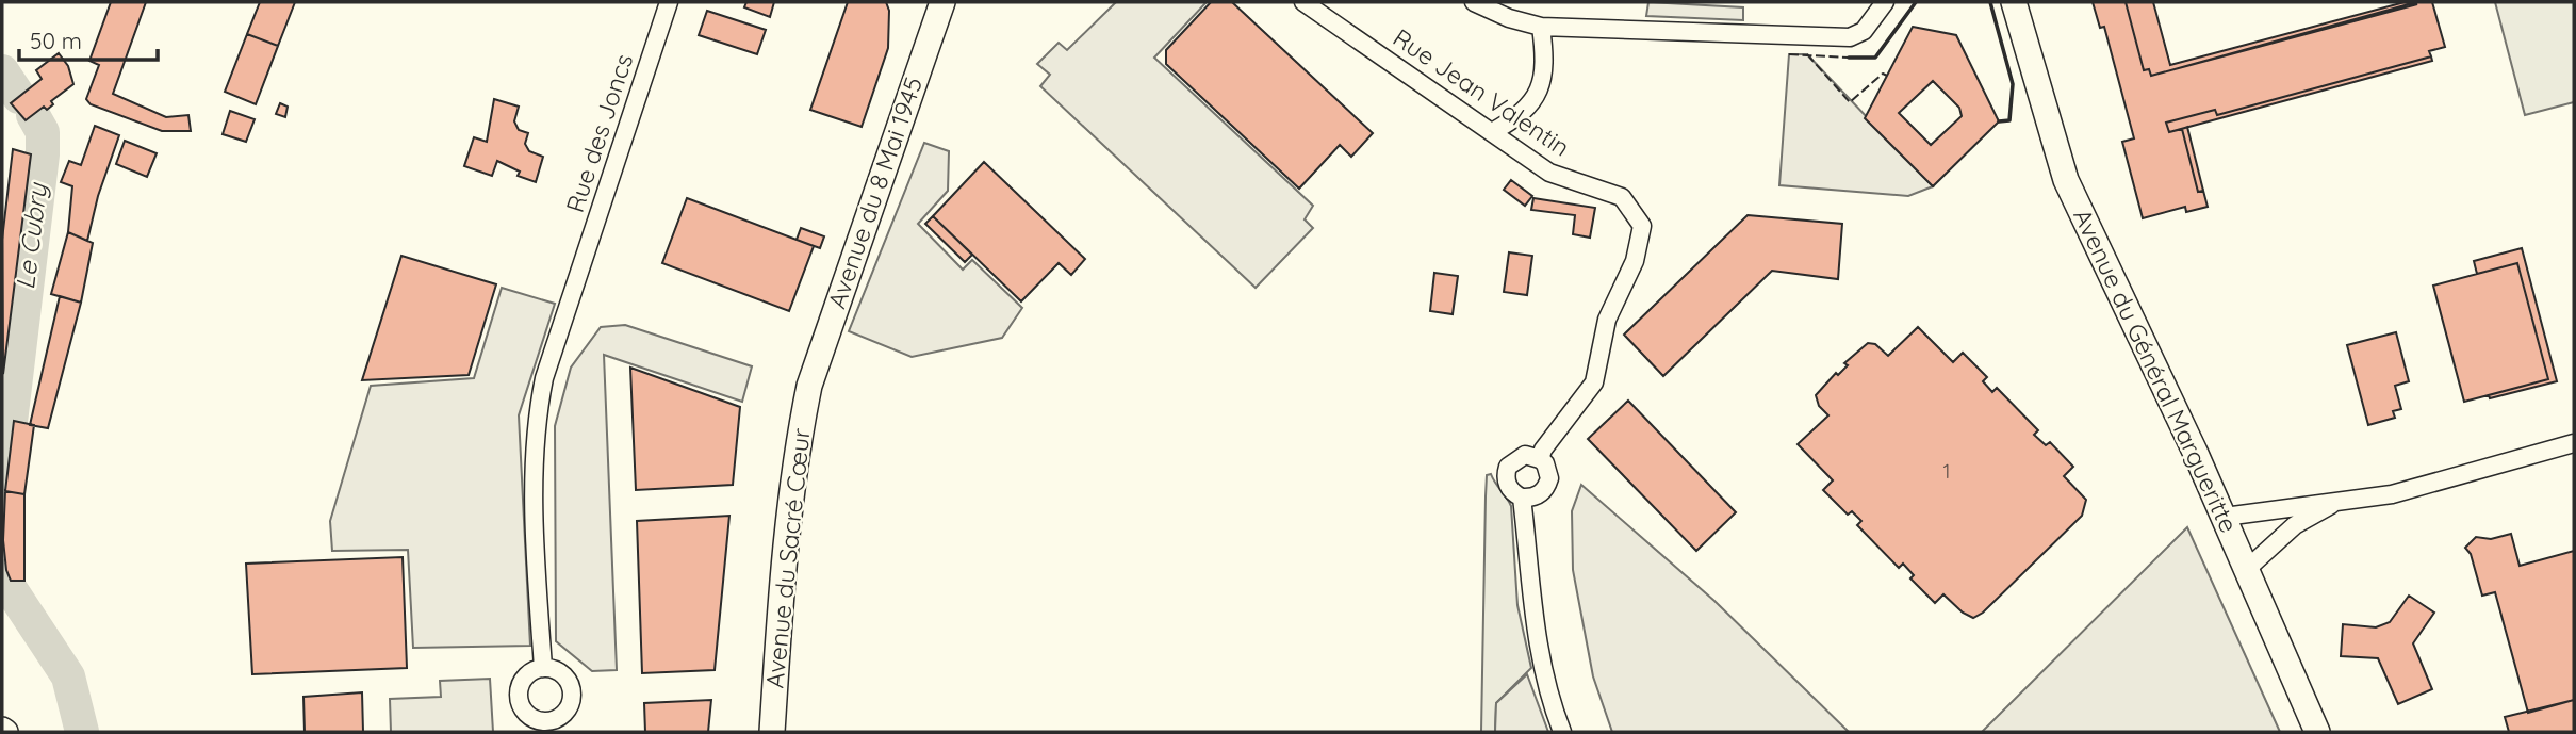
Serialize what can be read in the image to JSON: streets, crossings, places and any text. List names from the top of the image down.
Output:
{
  "streets": {
    "street": [
      "Rue Jean Valentin",
      "Rue des Joncs",
      "Avenue du 8 Mai 1945",
      "Avenue du Général Margueritte",
      "Avenue du Sacré Cœur"
    ]
  },
  "crossings": [
    ["Avenue du 8 Mai 1945", "Avenue du Sacré Cœur"]
  ],
  "water": ["Le Cubry"],
  "house_numbers": ["1"],
  "scale_bar": "50 m"
}
